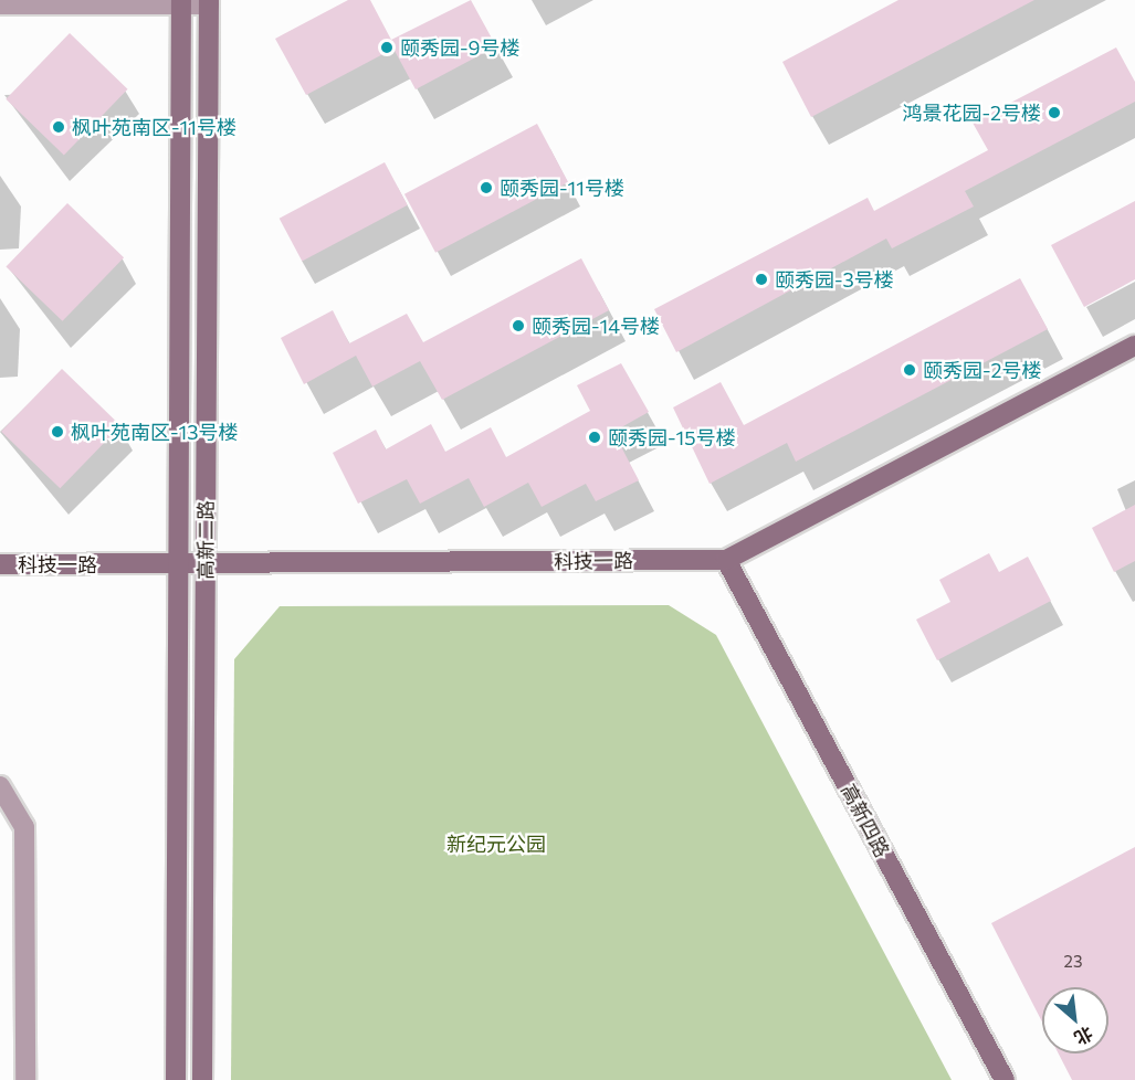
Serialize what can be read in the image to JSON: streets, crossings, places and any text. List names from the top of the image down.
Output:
{
  "streets": {
    "street": ["高新二路", "科技一路", "高新四路"]
  },
  "crossings": [
    ["高新二路", "科技一路"],
    ["科技一路", "高新四路"]
  ],
  "parks": ["新纪元公园"],
  "places": [
    "颐秀园-9号楼",
    "鸿景花园-2号楼",
    "枫叶苑南区-11号楼",
    "颐秀园-11号楼",
    "颐秀园-3号楼",
    "颐秀园-14号楼",
    "颐秀园-2号楼",
    "枫叶苑南区-13号楼",
    "颐秀园-15号楼"
  ],
  "house_numbers": ["23"],
  "north": "bottom right"
}
